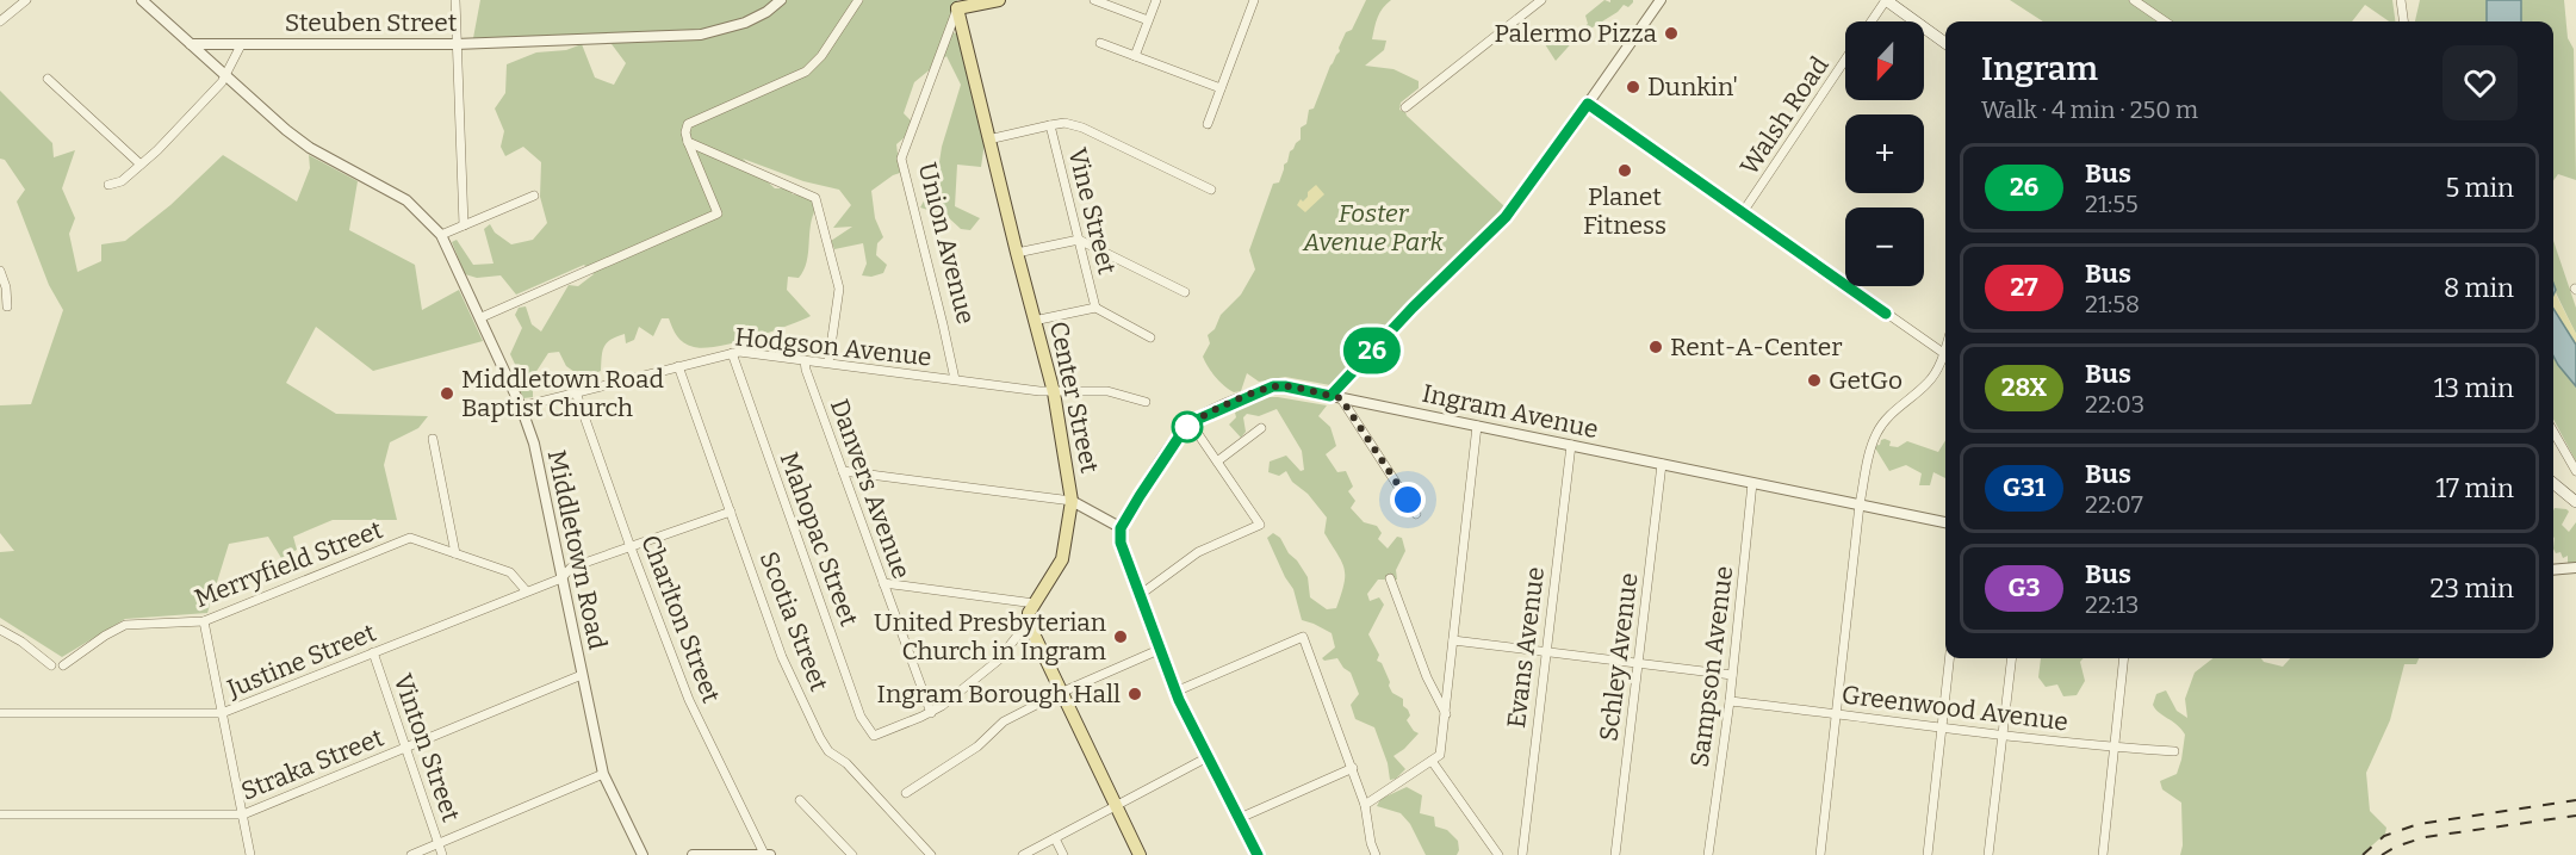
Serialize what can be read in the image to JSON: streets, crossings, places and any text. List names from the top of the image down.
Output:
{
  "streets": {
    "main road": ["Center Street"],
    "street": [
      "Steuben Street",
      "Walsh Road",
      "Vine Street",
      "Union Avenue",
      "Hodgson Avenue",
      "Ingram Avenue",
      "Danvers Avenue",
      "Mahopac Street",
      "Middletown Road",
      "Merryfield Street",
      "Charlton Street",
      "Scotia Street",
      "Evans Avenue",
      "Schley Avenue",
      "Justine Street",
      "Sampson Avenue",
      "Greenwood Avenue",
      "Vinton Street",
      "Straka Street"
    ]
  },
  "crossings": [
    ["Steuben Street", "Middletown Road"],
    ["Union Avenue", "Hodgson Avenue"],
    ["Union Avenue", "Center Street"],
    ["Hodgson Avenue", "Center Street"],
    ["Hodgson Avenue", "Danvers Avenue"],
    ["Hodgson Avenue", "Mahopac Street"],
    ["Hodgson Avenue", "Middletown Road"],
    ["Hodgson Avenue", "Charlton Street"],
    ["Hodgson Avenue", "Scotia Street"],
    ["Ingram Avenue", "Evans Avenue"],
    ["Ingram Avenue", "Schley Avenue"],
    ["Ingram Avenue", "Sampson Avenue"],
    ["Danvers Avenue", "Mahopac Street"],
    ["Middletown Road", "Justine Street"],
    ["Middletown Road", "Straka Street"],
    ["Charlton Street", "Justine Street"],
    ["Scotia Street", "Justine Street"],
    ["Justine Street", "Vinton Street"],
    ["Sampson Avenue", "Greenwood Avenue"],
    ["Vinton Street", "Straka Street"]
  ],
  "parks": ["Foster Avenue Park"],
  "places": [
    "Palermo Pizza",
    "Dunkin'",
    "Planet Fitness",
    "Rent-A-Center",
    "GetGo",
    "Middletown Road Baptist Church",
    "United Presbyterian Church in Ingram",
    "Ingram Borough Hall"
  ],
  "lines": ["bus line 26"],
  "north": "bottom",
  "page": {
    "on_map": "26",
    "map_buttons": ["+", "−"],
    "heading": ["Ingram", "Walk · 4 min · 250 m"],
    "list": [
      {
        "mark": "26",
        "name": "Bus",
        "note": "21:55",
        "value": "5 min"
      },
      {
        "mark": "27",
        "name": "Bus",
        "note": "21:58",
        "value": "8 min"
      },
      {
        "mark": "28X",
        "name": "Bus",
        "note": "22:03",
        "value": "13 min"
      },
      {
        "mark": "G31",
        "name": "Bus",
        "note": "22:07",
        "value": "17 min"
      },
      {
        "mark": "G3",
        "name": "Bus",
        "note": "22:13",
        "value": "23 min"
      }
    ]
  }
}
